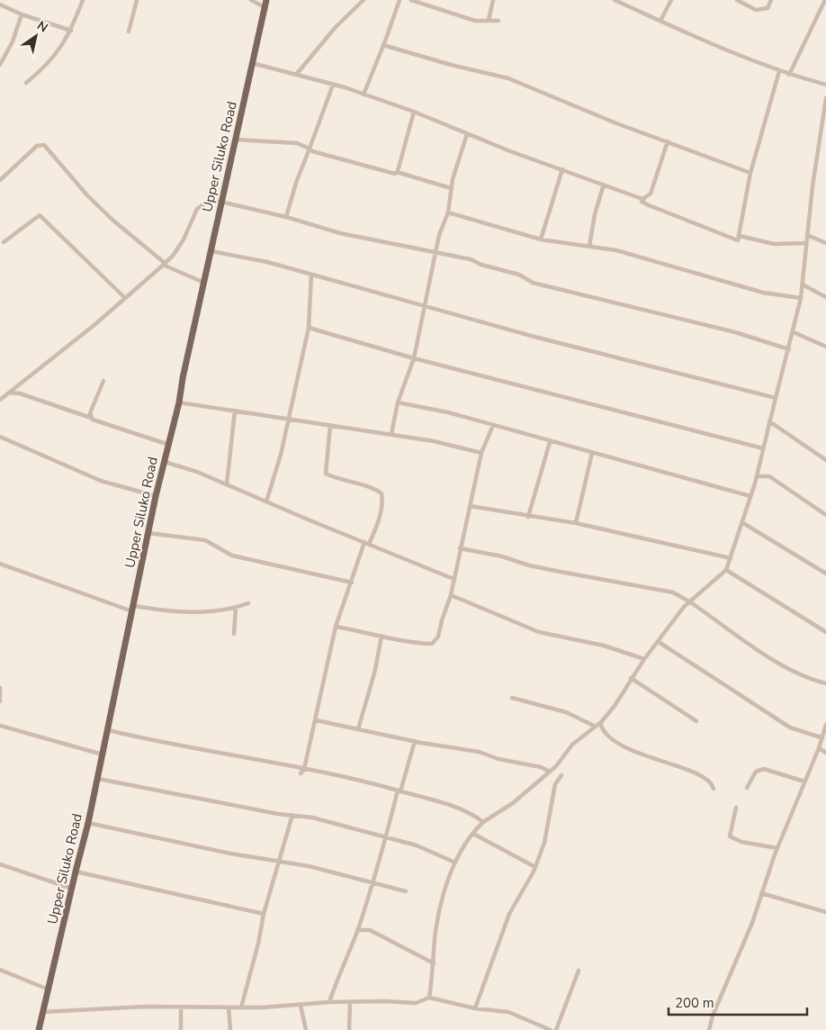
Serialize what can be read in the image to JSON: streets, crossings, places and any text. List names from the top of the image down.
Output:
{
  "streets": {
    "main road": ["Upper Siluko Road"]
  },
  "scale_bar": "200 m",
  "north": "top right"
}
